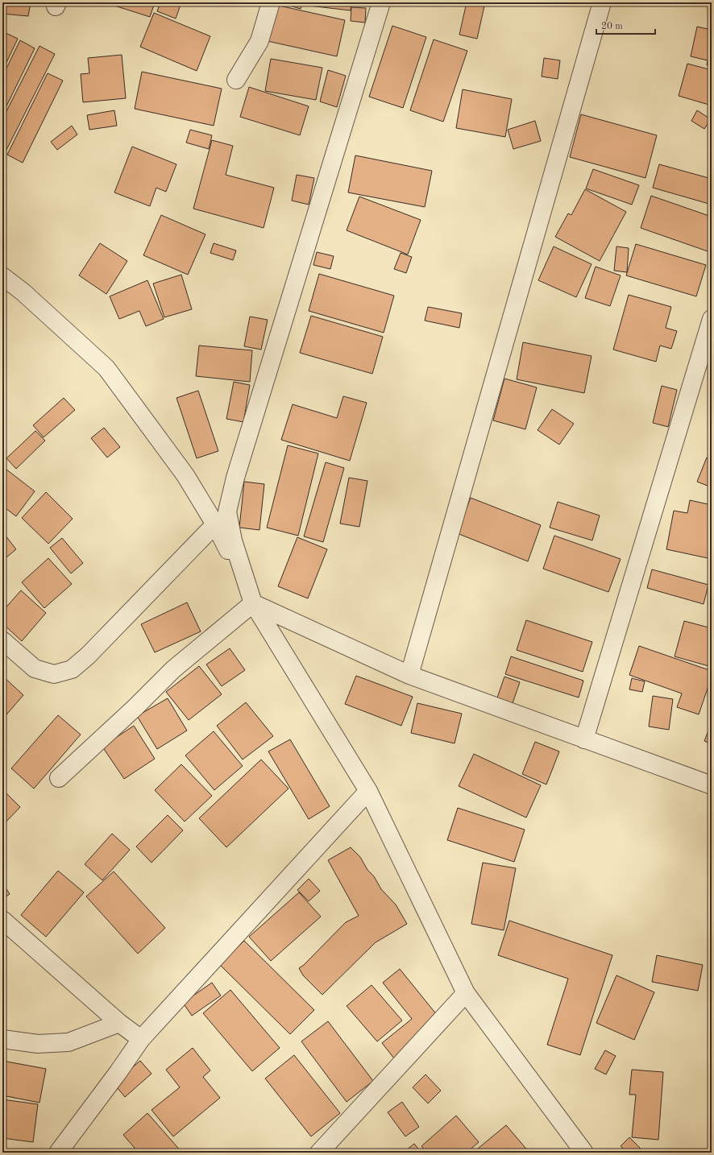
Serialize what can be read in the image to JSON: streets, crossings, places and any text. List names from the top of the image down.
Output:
{
  "scale_bar": "20 m"
}
